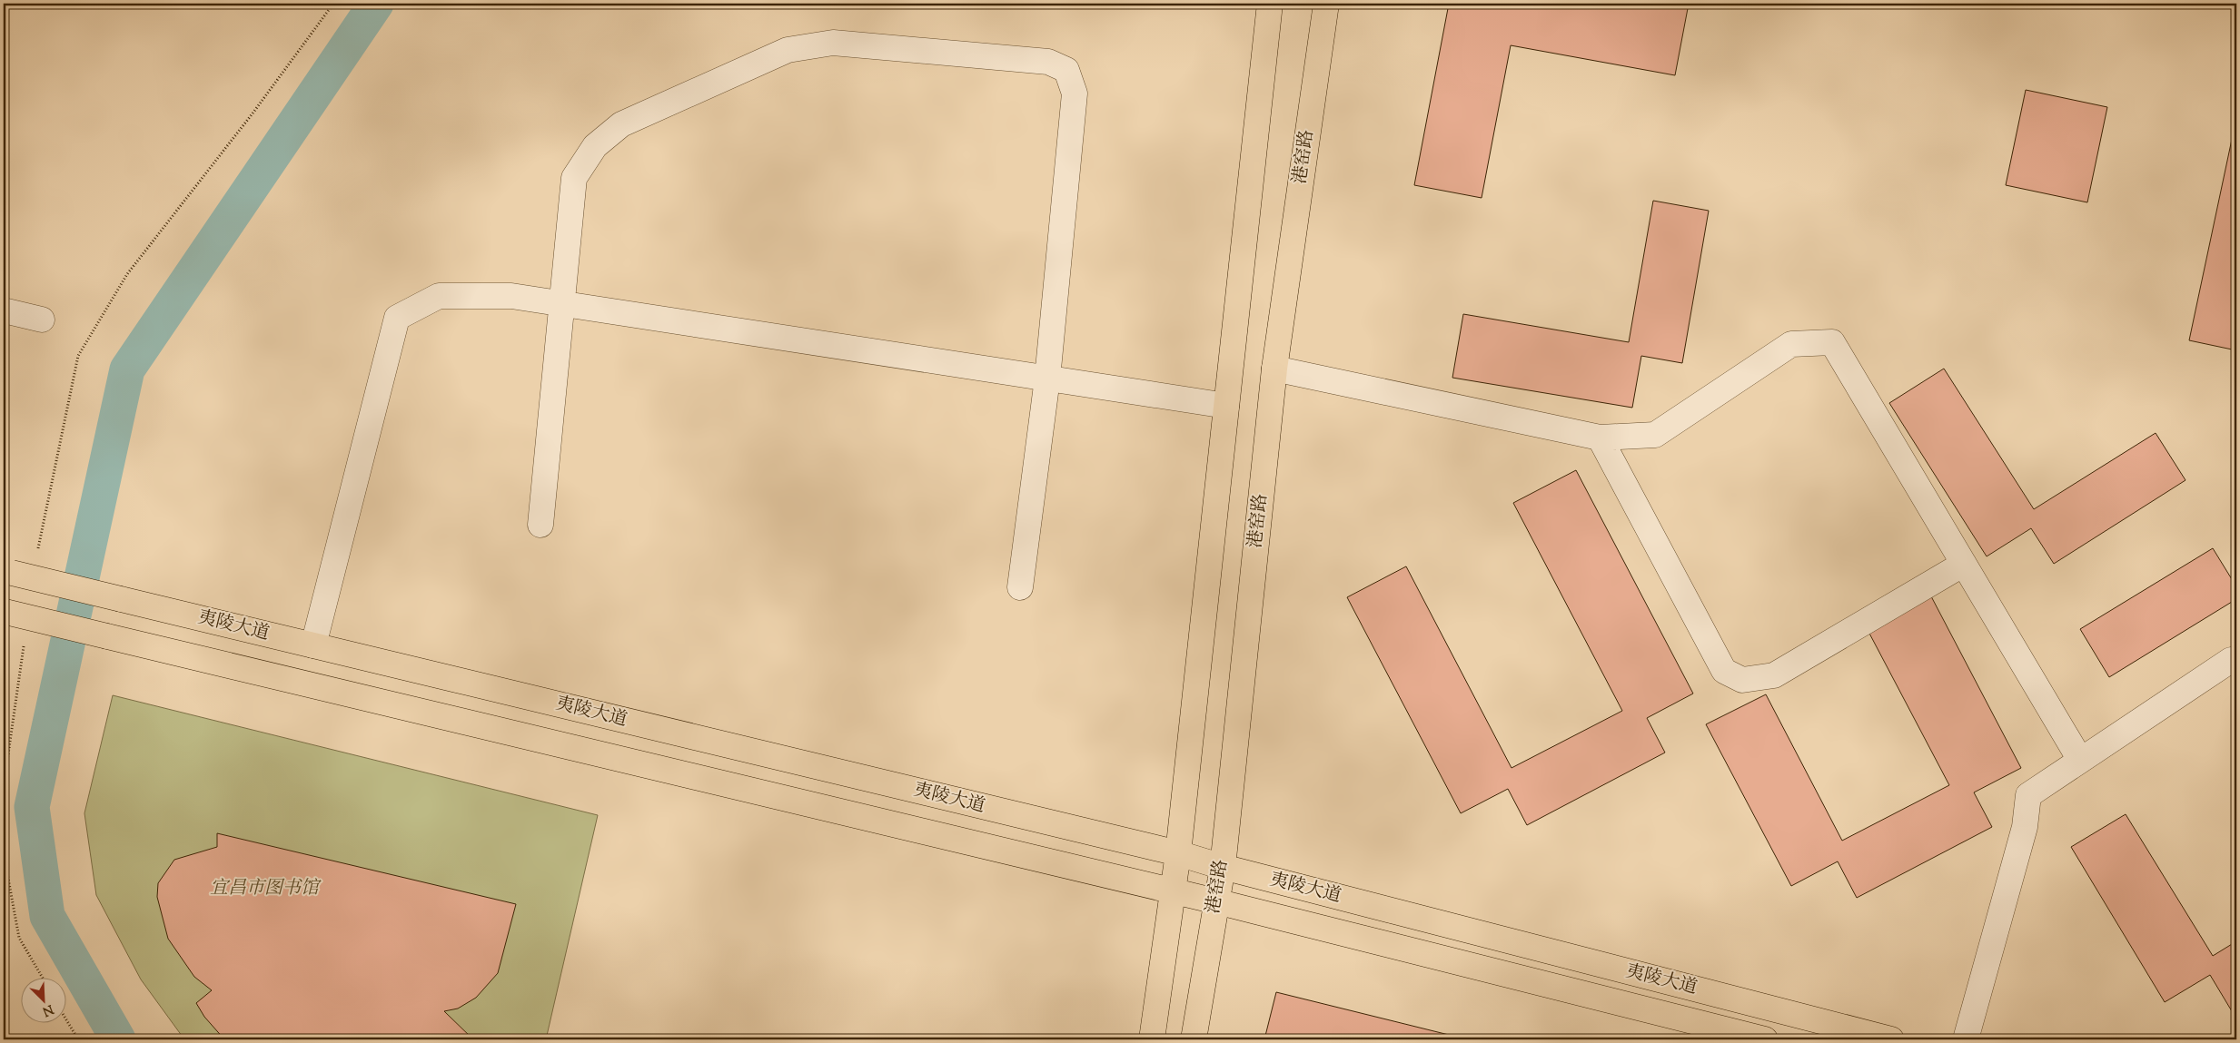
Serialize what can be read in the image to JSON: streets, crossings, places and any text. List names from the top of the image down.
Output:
{
  "streets": {
    "main road": ["港窑路", "夷陵大道"]
  },
  "crossings": [
    ["港窑路", "夷陵大道"]
  ],
  "parks": ["宜昌市图书馆"],
  "north": "bottom right"
}
